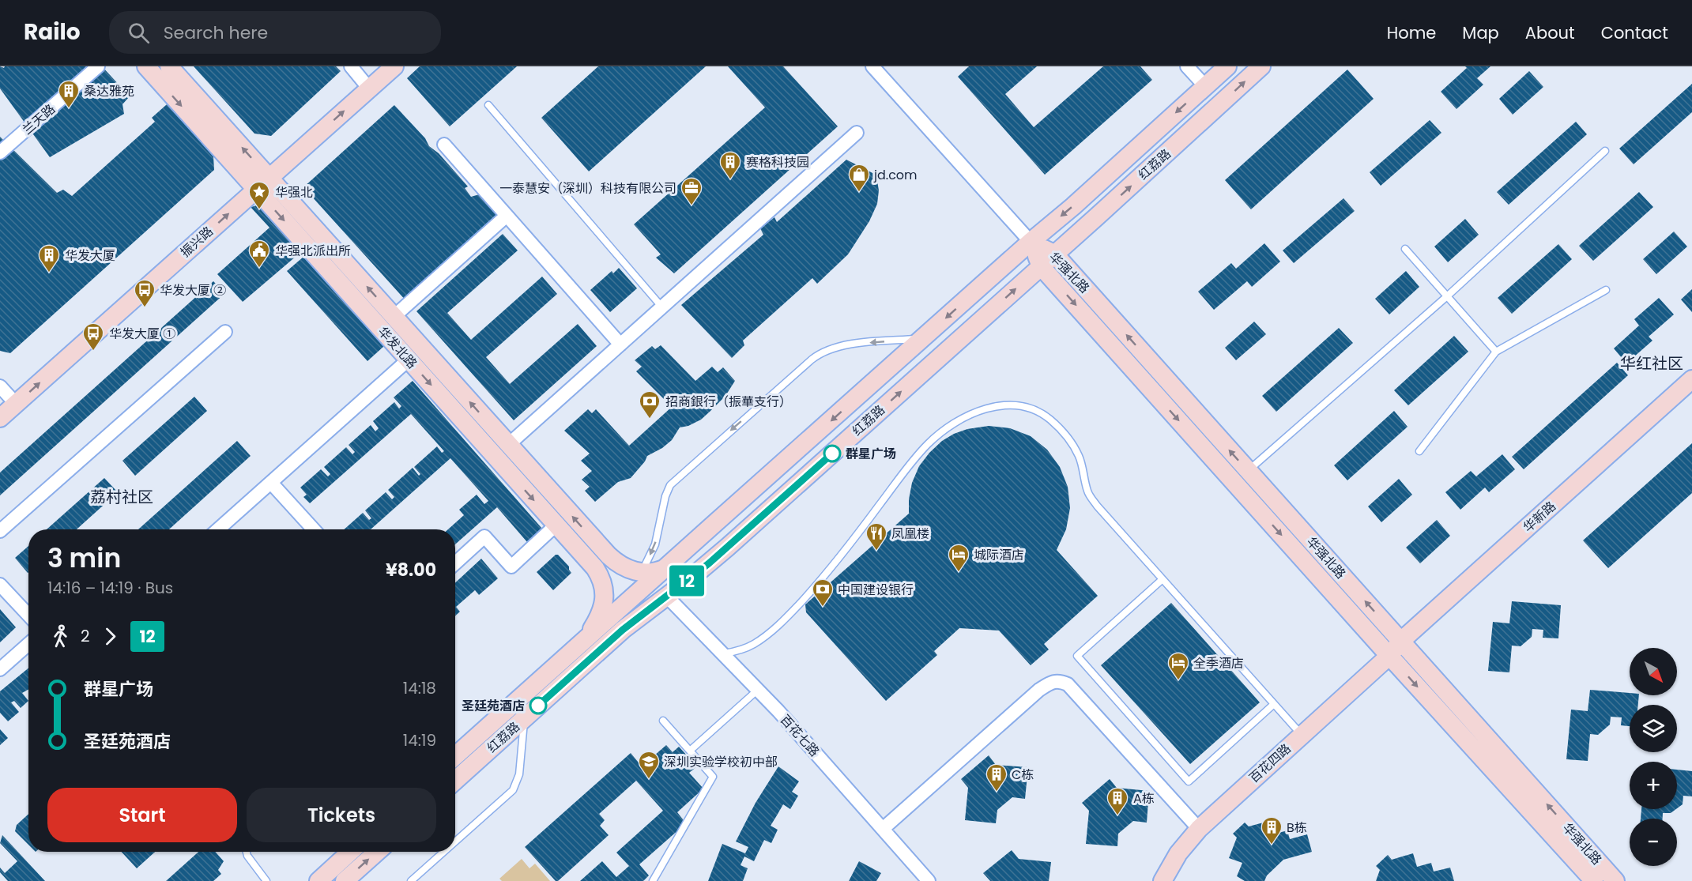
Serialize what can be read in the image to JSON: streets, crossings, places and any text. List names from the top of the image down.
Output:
{
  "streets": {
    "main road": [
      "红荔路",
      "振兴路",
      "华强北路",
      "华发北路",
      "华新路",
      "百花四路"
    ],
    "street": ["兰天路", "百花七路"]
  },
  "crossings": [
    ["红荔路", "华强北路"],
    ["红荔路", "华发北路"],
    ["红荔路", "百花七路"],
    ["振兴路", "华发北路"],
    ["华强北路", "华新路"],
    ["华强北路", "百花四路"],
    ["华新路", "百花四路"]
  ],
  "one_way": ["振兴路"],
  "districts": ["华红社区", "荔村社区"],
  "places": {
    "building": [
      "桑达雅苑",
      "赛格科技园",
      "华发大厦",
      "C栋",
      "A栋",
      "B栋"
    ],
    "shop": ["jd.com"],
    "office": ["一泰慧安（深圳）科技有限公司"],
    "place": ["华强北"],
    "public building": ["华强北派出所"],
    "bus stop": ["华发大厦 ②", "华发大厦 ①"],
    "bank": ["招商銀行（振華支行）", "中国建设银行"],
    "other": ["群星广场", "圣廷苑酒店"],
    "restaurant": ["凤凰楼"],
    "hotel": ["城际酒店", "全季酒店"],
    "school or university": ["深圳实验学校初中部"]
  },
  "lines": ["bus line 12"],
  "north": "bottom right",
  "page": {
    "header": "Railo",
    "search": "Search here",
    "nav": [
      "Home",
      "Map",
      "About",
      "Contact"
    ],
    "on_map": "12",
    "heading": ["3 min", "14:16 – 14:19 · Bus", "¥8.00"],
    "legs": ["2", "12"],
    "map_buttons": ["+", "−"],
    "list": [
      {
        "name": "群星广场",
        "value": "14:18"
      },
      {
        "name": "圣廷苑酒店",
        "value": "14:19"
      }
    ],
    "buttons": ["Start", "Tickets"]
  }
}
